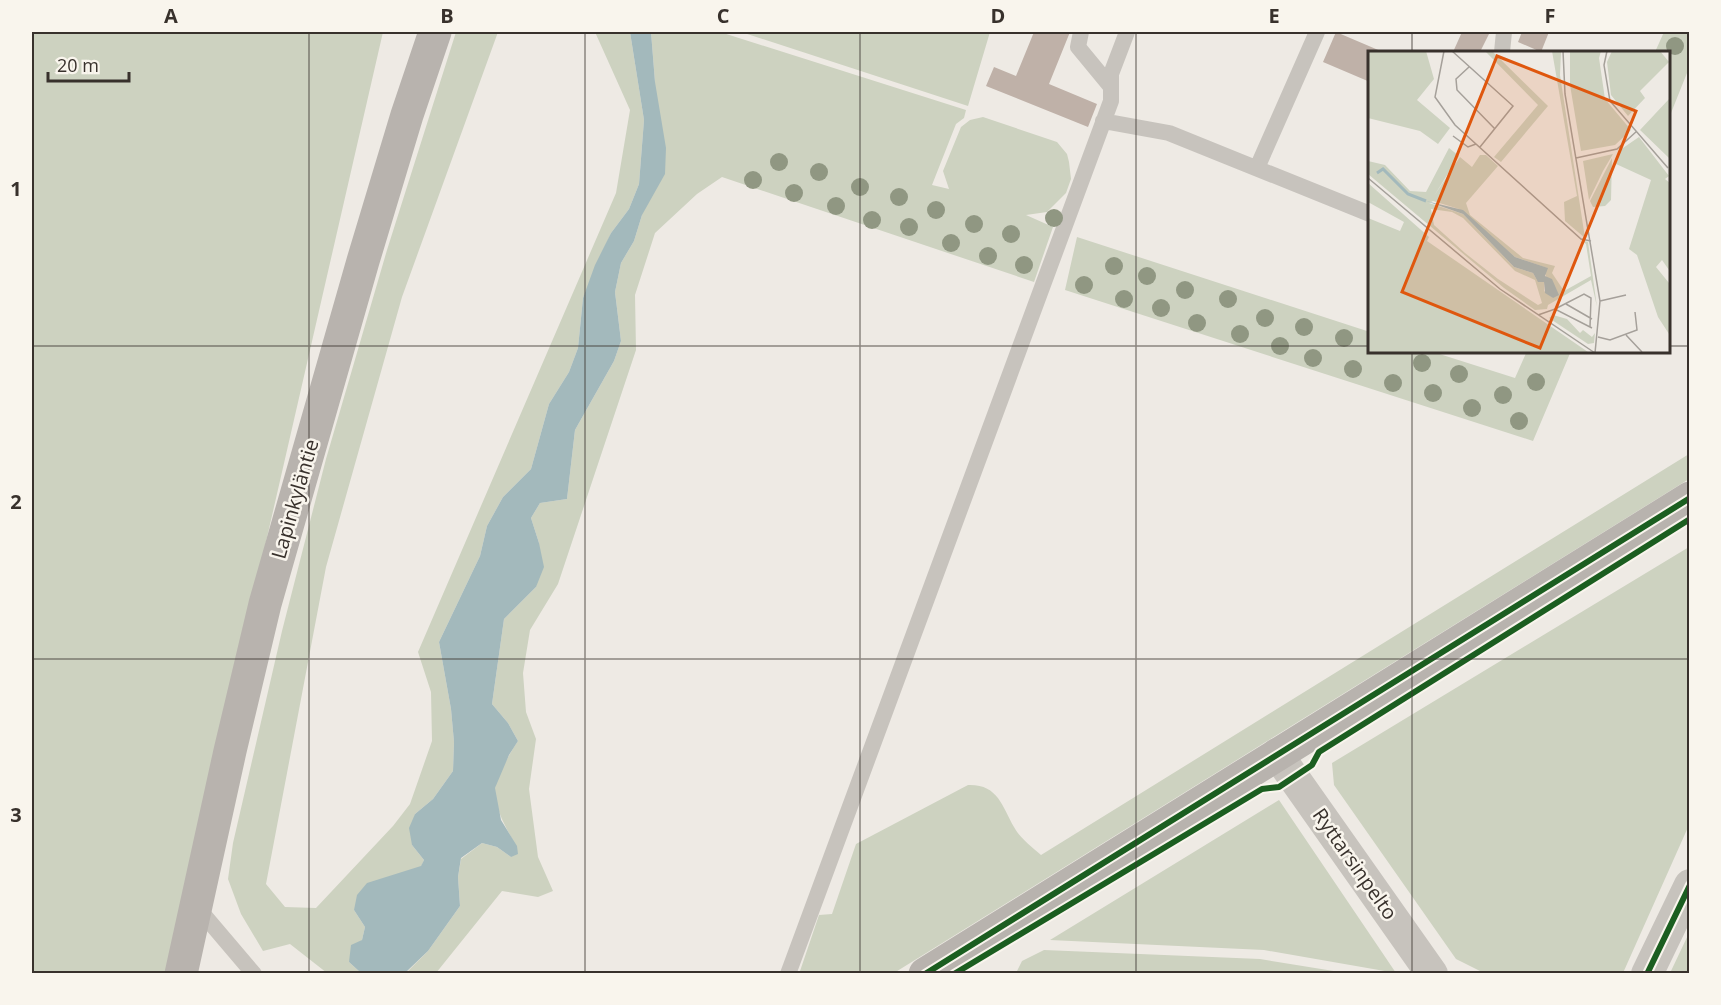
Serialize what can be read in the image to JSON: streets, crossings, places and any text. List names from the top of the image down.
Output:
{
  "streets": {
    "main road": ["Lapinkyläntie"],
    "street": ["Ryttarsinpelto"]
  },
  "scale_bar": "20 m",
  "grid": {
    "columns": [
      "A",
      "B",
      "C",
      "D",
      "E",
      "F"
    ],
    "rows": ["1", "2", "3"]
  }
}
